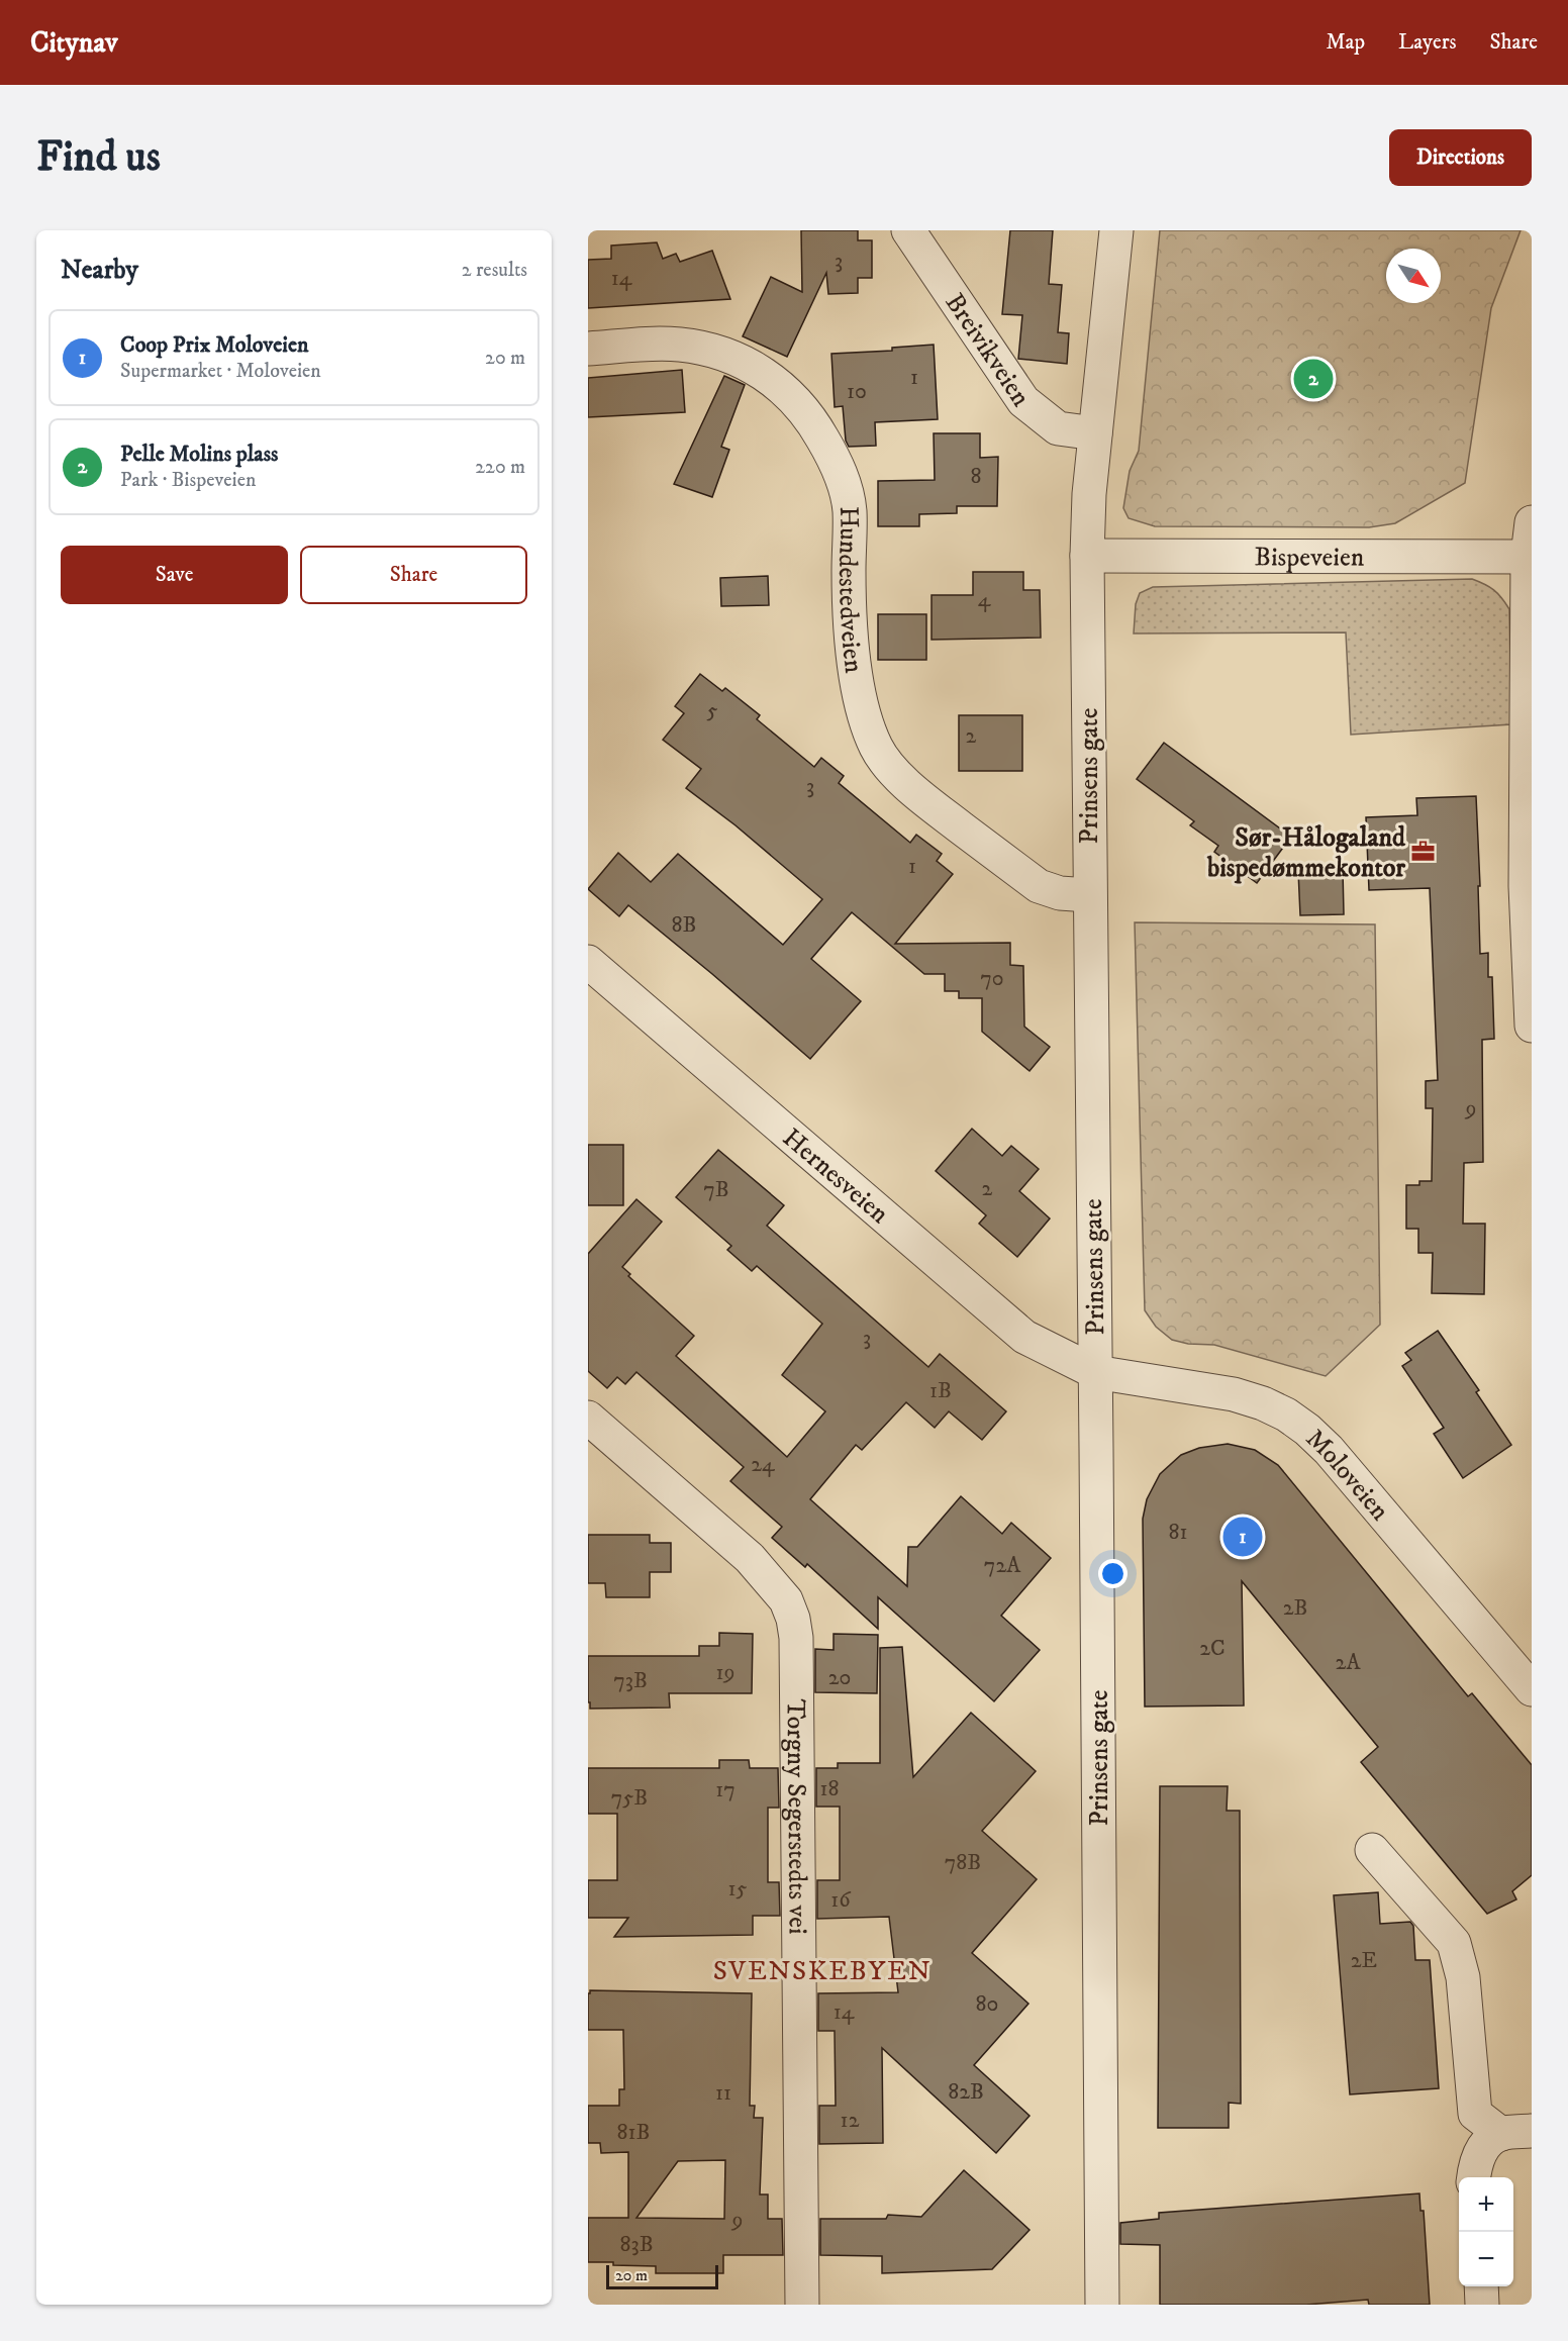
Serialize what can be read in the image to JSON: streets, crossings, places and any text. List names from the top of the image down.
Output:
{
  "streets": {
    "street": [
      "Breivikveien",
      "Bispeveien",
      "Hundestedveien",
      "Prinsens gate",
      "Hernesveien",
      "Moloveien",
      "Torgny Segerstedts vei"
    ]
  },
  "crossings": [
    ["Breivikveien", "Prinsens gate"],
    ["Bispeveien", "Prinsens gate"],
    ["Hundestedveien", "Prinsens gate"],
    ["Prinsens gate", "Hernesveien"],
    ["Prinsens gate", "Moloveien"],
    ["Hernesveien", "Moloveien"]
  ],
  "districts": ["SVENSKEBYEN"],
  "places": {
    "office": ["Sør-Hålogaland bispedømmekontor"]
  },
  "house_numbers": [
    "3",
    "14",
    "1",
    "10",
    "8",
    "4",
    "5",
    "2",
    "3",
    "1",
    "8B",
    "70",
    "9",
    "2",
    "7B",
    "3",
    "1B",
    "24",
    "81",
    "72A",
    "2B",
    "2C",
    "2A",
    "19",
    "20",
    "73B",
    "18",
    "17",
    "75B",
    "78B",
    "15",
    "16",
    "2E",
    "80",
    "14",
    "82B",
    "11",
    "12",
    "81B",
    "9",
    "83B"
  ],
  "scale_bar": "20 m",
  "north": "bottom right",
  "page": {
    "header": "Citynav",
    "nav": ["Map", "Layers", "Share"],
    "buttons": [
      "Directions",
      ["Save", "Share"]
    ],
    "title": "Find us",
    "heading": ["Nearby", "2 results"],
    "list": [
      {
        "mark": "1",
        "name": "Coop Prix Moloveien",
        "note": "Supermarket · Moloveien",
        "value": "20 m"
      },
      {
        "mark": "2",
        "name": "Pelle Molins plass",
        "note": "Park · Bispeveien",
        "value": "220 m"
      }
    ],
    "pins": ["2", "1"],
    "map_buttons": ["+", "−"],
    "scale": "20 m"
  }
}
